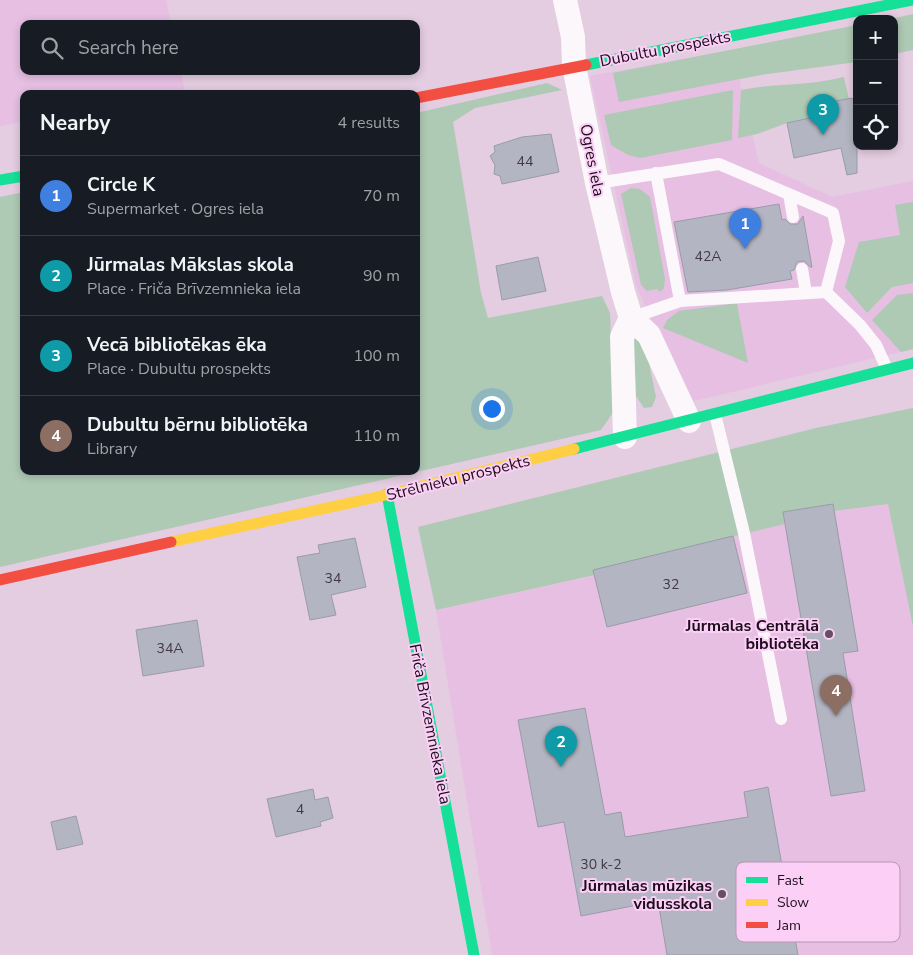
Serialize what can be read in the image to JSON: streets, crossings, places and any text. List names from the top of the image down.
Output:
{
  "streets": {
    "main road": ["Dubultu prospekts", "Strēlnieku prospekts", "Friča Brīvzemnieka iela"],
    "street": ["Ogres iela"]
  },
  "crossings": [
    ["Dubultu prospekts", "Ogres iela"],
    ["Ogres iela", "Strēlnieku prospekts"],
    ["Strēlnieku prospekts", "Friča Brīvzemnieka iela"]
  ],
  "places": ["Jūrmalas Centrālā bibliotēka", "Jūrmalas mūzikas vidusskola"],
  "house_numbers": [
    "44",
    "42A",
    "34",
    "32",
    "34A",
    "4",
    "30 k-2"
  ],
  "legend": ["Fast", "Slow", "Jam"],
  "page": {
    "map_buttons": ["+", "−"],
    "search": "Search here",
    "heading": ["Nearby", "4 results"],
    "pins": [
      "3",
      "1",
      "4",
      "2"
    ],
    "list": [
      {
        "mark": "1",
        "name": "Circle K",
        "note": "Supermarket · Ogres iela",
        "value": "70 m"
      },
      {
        "mark": "2",
        "name": "Jūrmalas Mākslas skola",
        "note": "Place · Friča Brīvzemnieka iela",
        "value": "90 m"
      },
      {
        "mark": "3",
        "name": "Vecā bibliotēkas ēka",
        "note": "Place · Dubultu prospekts",
        "value": "100 m"
      },
      {
        "mark": "4",
        "name": "Dubultu bērnu bibliotēka",
        "note": "Library",
        "value": "110 m"
      }
    ]
  }
}
